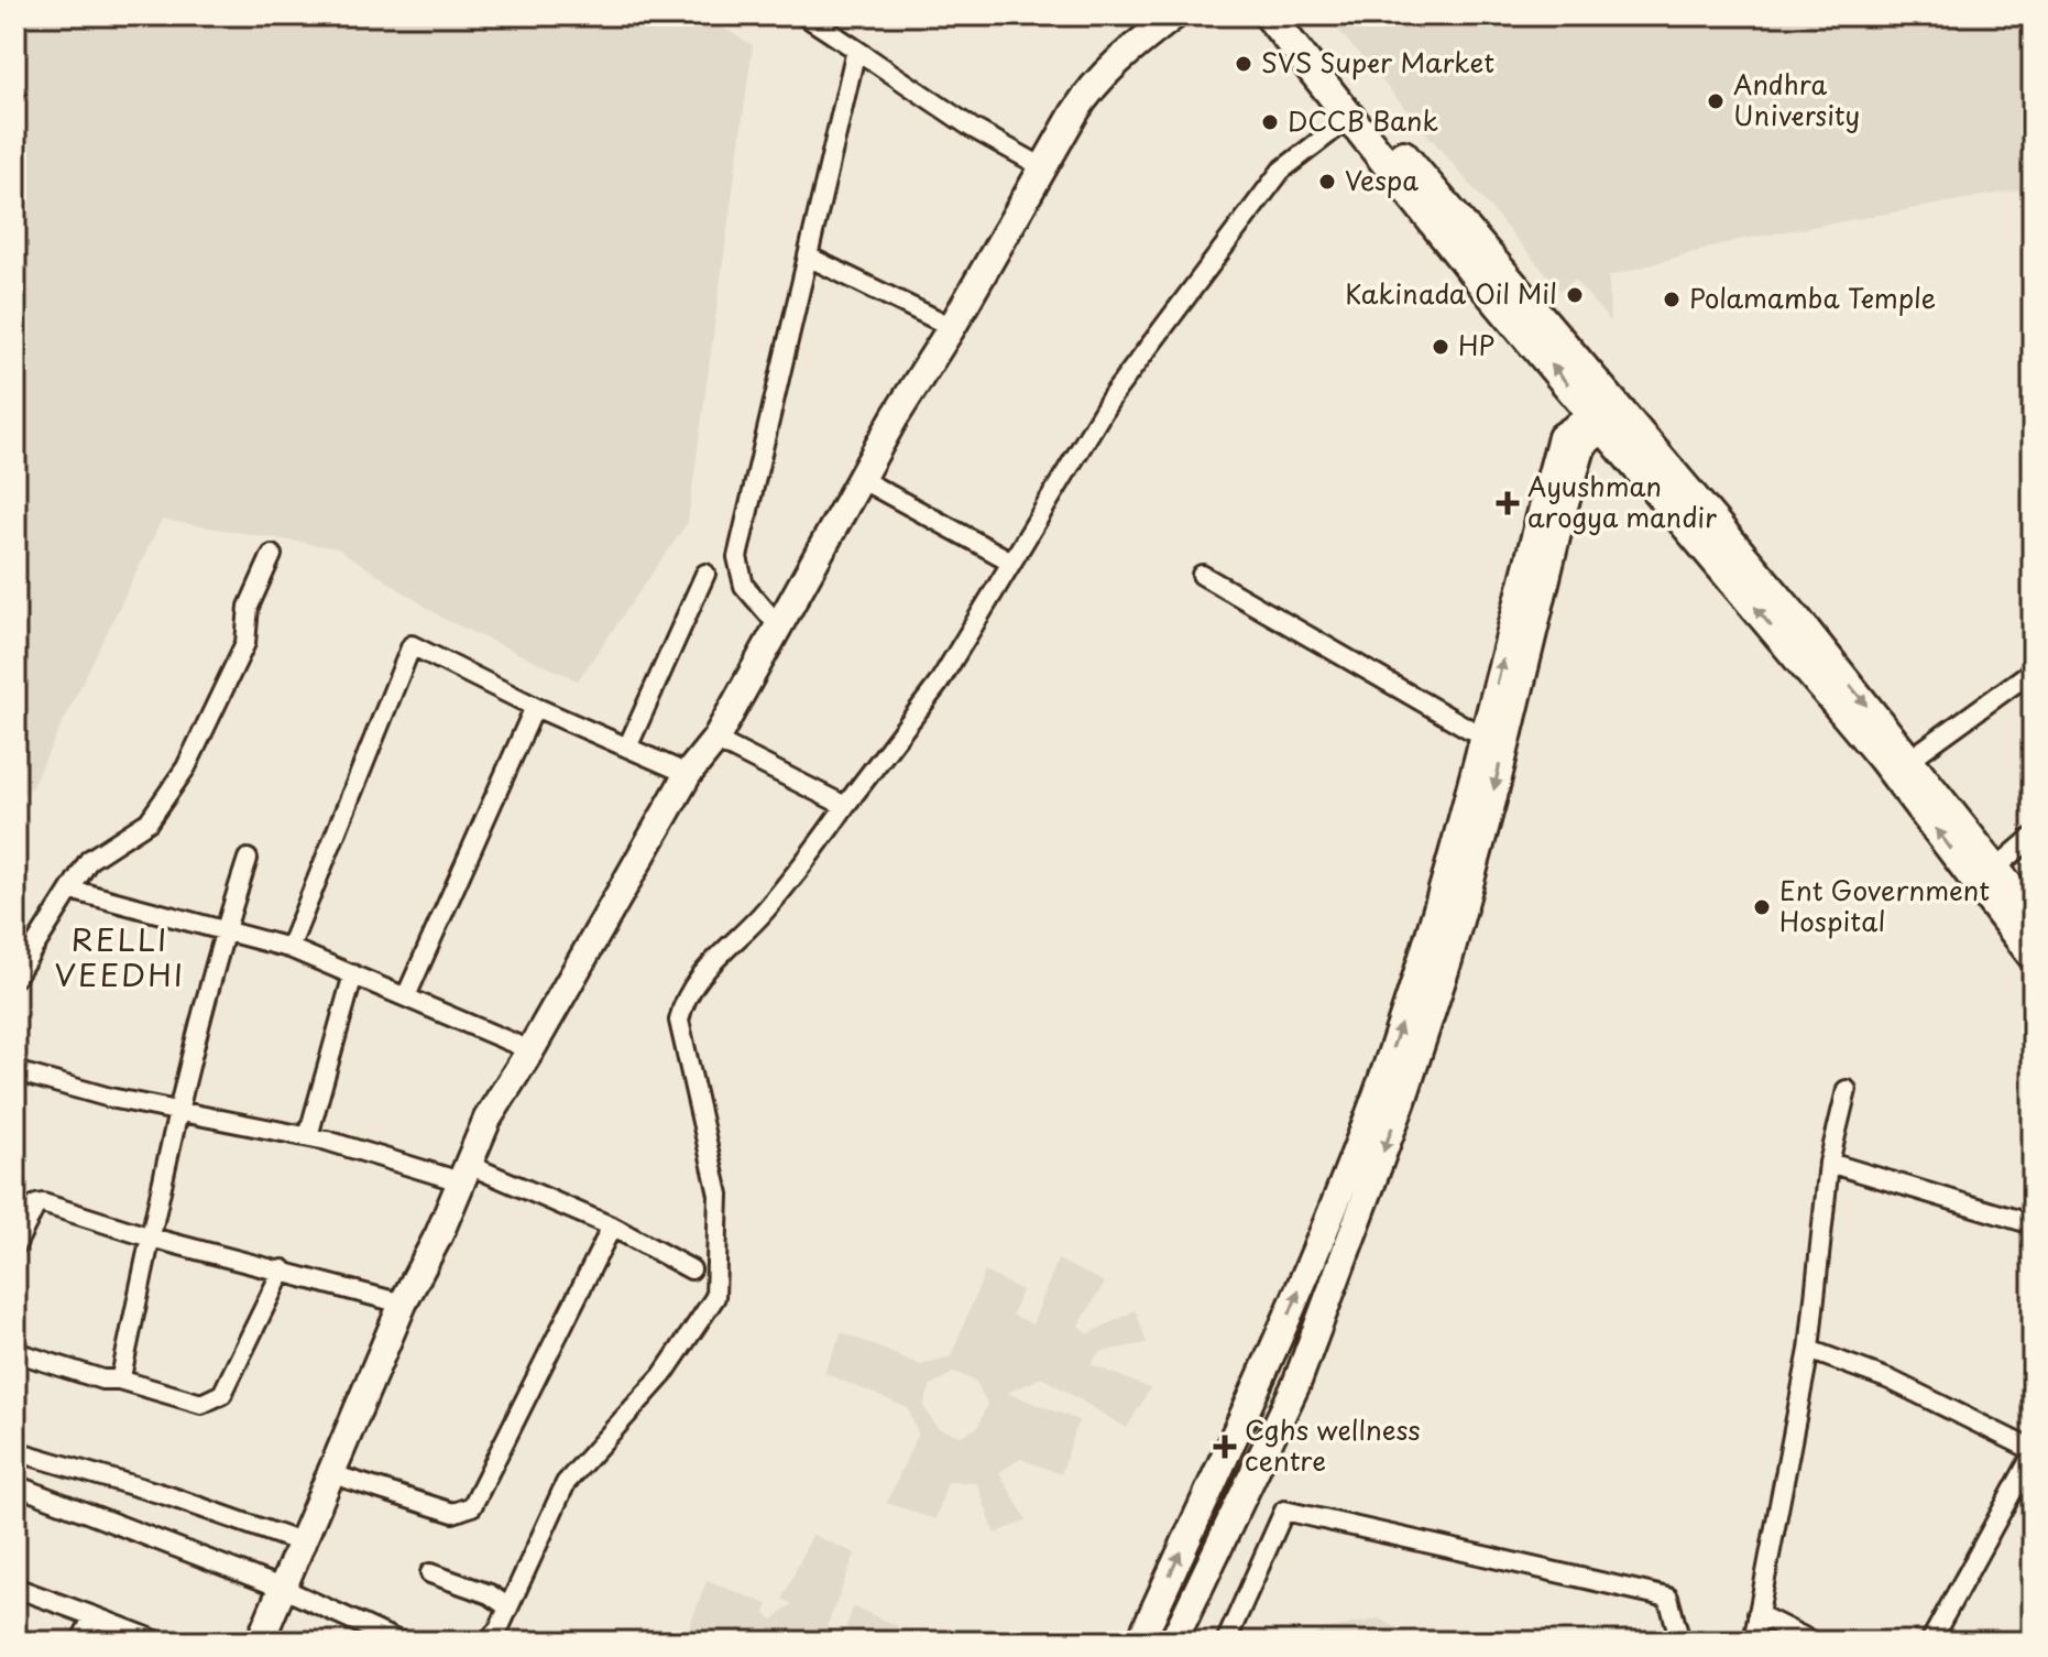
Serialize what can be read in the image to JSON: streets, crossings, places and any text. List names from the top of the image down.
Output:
{
  "districts": ["RELLI VEEDHI"],
  "places": {
    "other": [
      "SVS Super Market",
      "Andhra University",
      "DCCB Bank",
      "Vespa",
      "Kakinada Oil Mil",
      "Polamamba Temple",
      "HP",
      "Ent Government Hospital"
    ],
    "health": ["Ayushman arogya mandir", "Cghs wellness centre"]
  }
}
